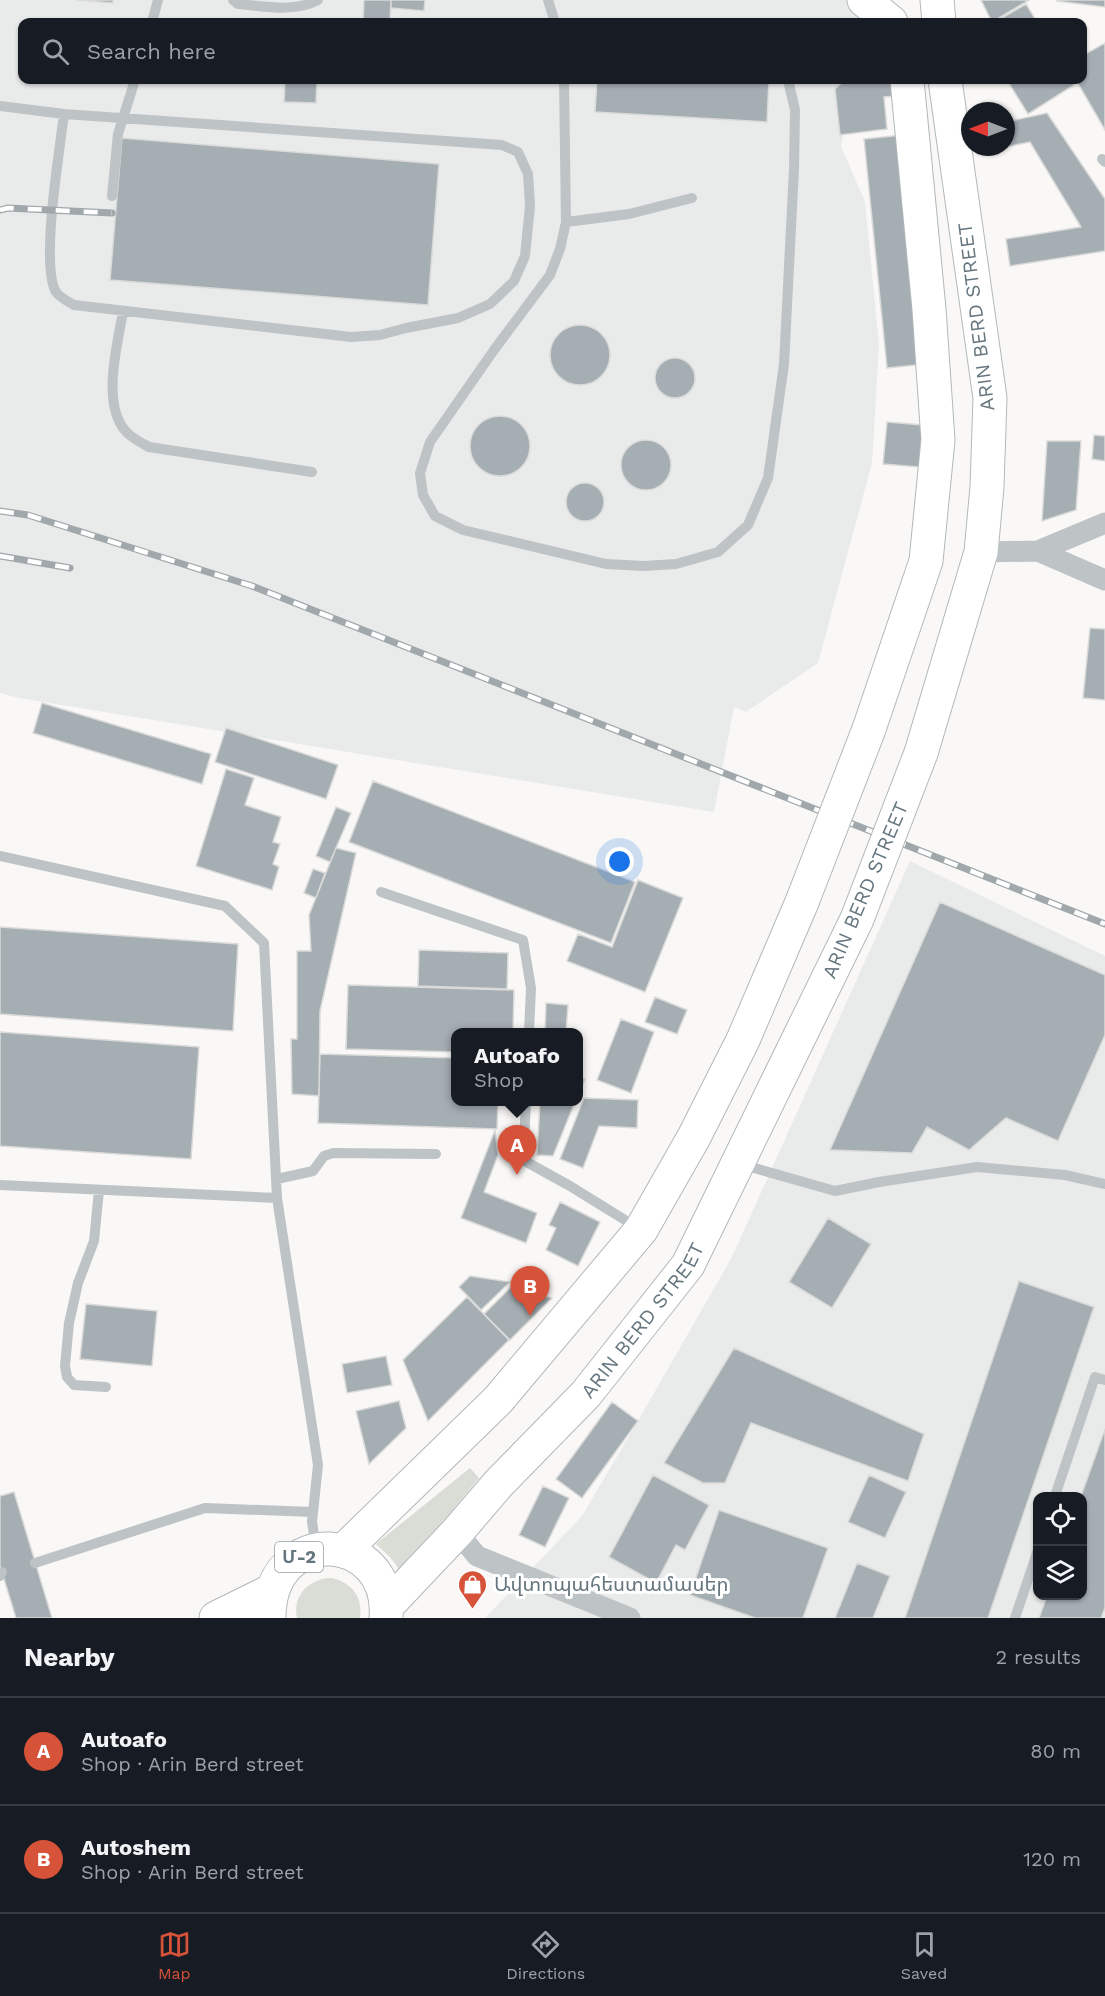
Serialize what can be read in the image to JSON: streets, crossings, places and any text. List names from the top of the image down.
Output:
{
  "streets": {
    "main road": ["ARIN BERD STREET", "Մ-2"]
  },
  "crossings": [
    ["ARIN BERD STREET", "Մ-2"]
  ],
  "places": {
    "shop": ["Ավտոպահեստամասեր"]
  },
  "north": "left",
  "page": {
    "search": "Search here",
    "popup": ["Autoafo", "Shop"],
    "pins": ["A", "B"],
    "heading": ["Nearby", "2 results"],
    "list": [
      {
        "mark": "A",
        "name": "Autoafo",
        "note": "Shop · Arin Berd street",
        "value": "80 m"
      },
      {
        "mark": "B",
        "name": "Autoshem",
        "note": "Shop · Arin Berd street",
        "value": "120 m"
      }
    ],
    "nav": ["Map", "Directions", "Saved"]
  }
}
